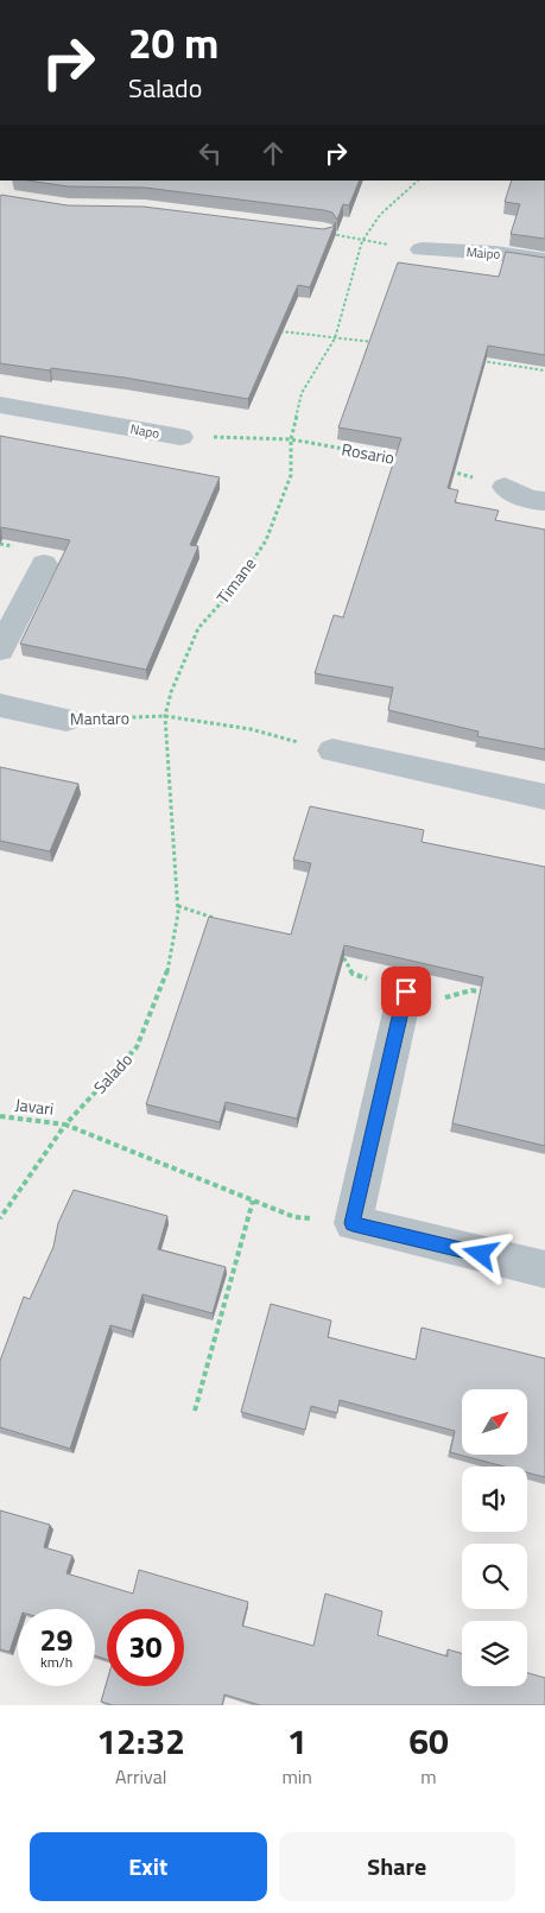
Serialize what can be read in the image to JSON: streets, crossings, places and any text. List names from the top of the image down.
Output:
{
  "streets": {
    "street": ["Maipo", "Napo", "Mantaro"],
    "path": [
      "Rosario",
      "Timane",
      "Salado",
      "Javari"
    ]
  },
  "crossings": [
    ["Napo", "Rosario"],
    ["Napo", "Timane"],
    ["Rosario", "Timane"],
    ["Timane", "Mantaro"],
    ["Timane", "Salado"],
    ["Mantaro", "Salado"],
    ["Salado", "Javari"]
  ],
  "north": "top right",
  "page": {
    "turn": ["20 m", "Salado"],
    "speed": "29 km/h",
    "limit": "30",
    "eta": [
      "12:32",
      "Arrival",
      "1",
      "min",
      "60",
      "m"
    ],
    "buttons": ["Exit", "Share"]
  }
}
